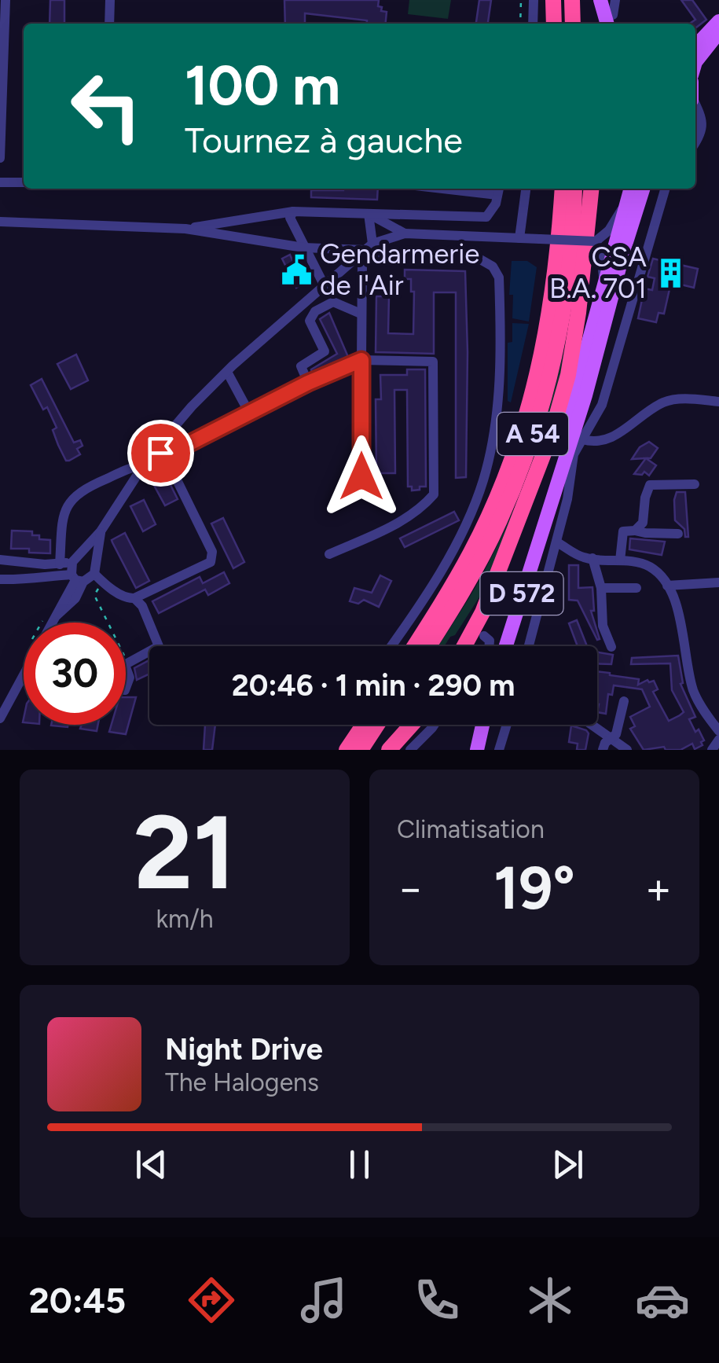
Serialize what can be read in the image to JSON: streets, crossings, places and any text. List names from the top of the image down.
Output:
{
  "streets": {
    "highway": ["A 54"],
    "main road": ["D 572"]
  },
  "places": {
    "public building": ["Gendarmerie de l'Air"],
    "building": ["CSA B.A. 701"]
  },
  "page": {
    "turn": ["100 m", "Tournez à gauche"],
    "limit": "30",
    "trip": "20:46 · 1 min · 290 m",
    "tile": [
      ["21", "km/h"],
      "Climatisation"
    ],
    "heat": ["−", "19°", "+"],
    "song": ["Night Drive", "The Halogens"],
    "tabs": "20:45"
  }
}
